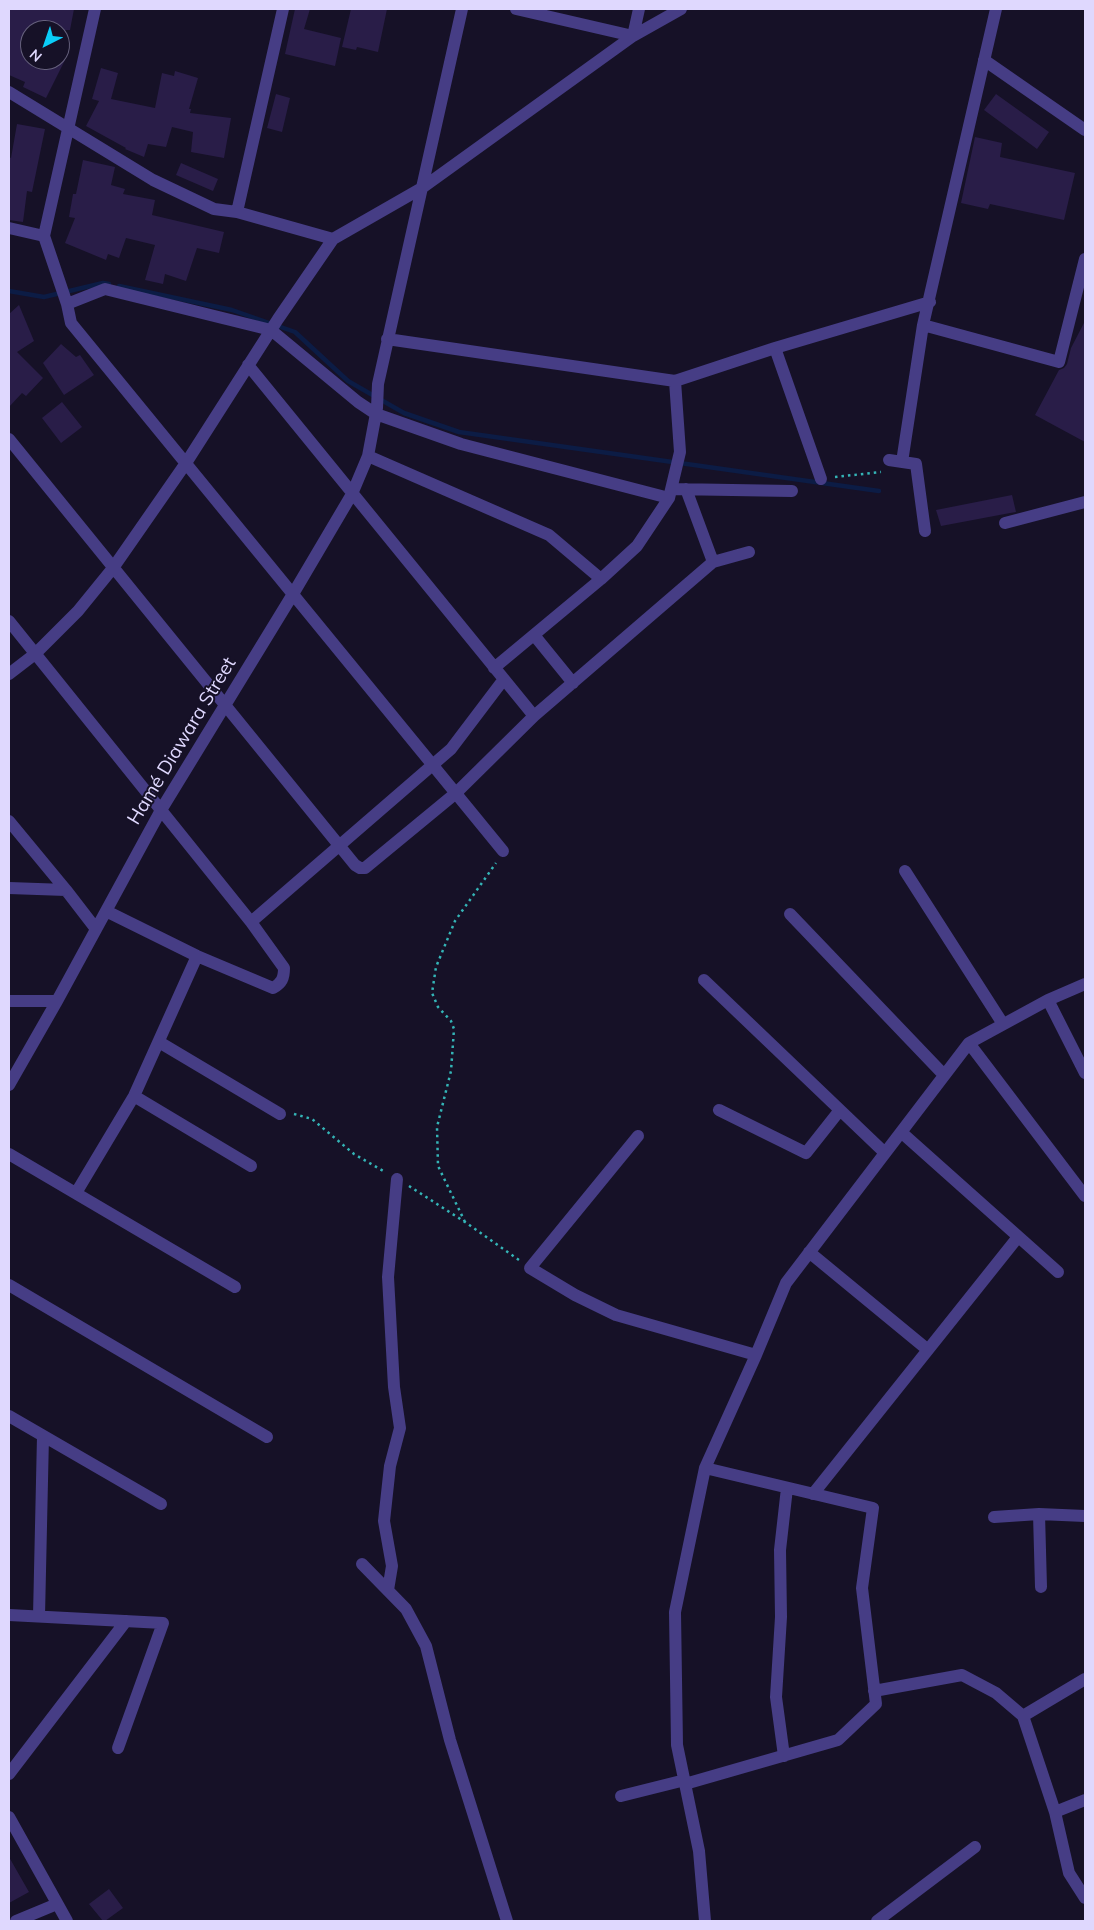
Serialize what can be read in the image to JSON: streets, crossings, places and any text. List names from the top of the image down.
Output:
{
  "streets": {
    "street": ["Hamé Diawara Street"]
  },
  "north": "bottom left"
}
